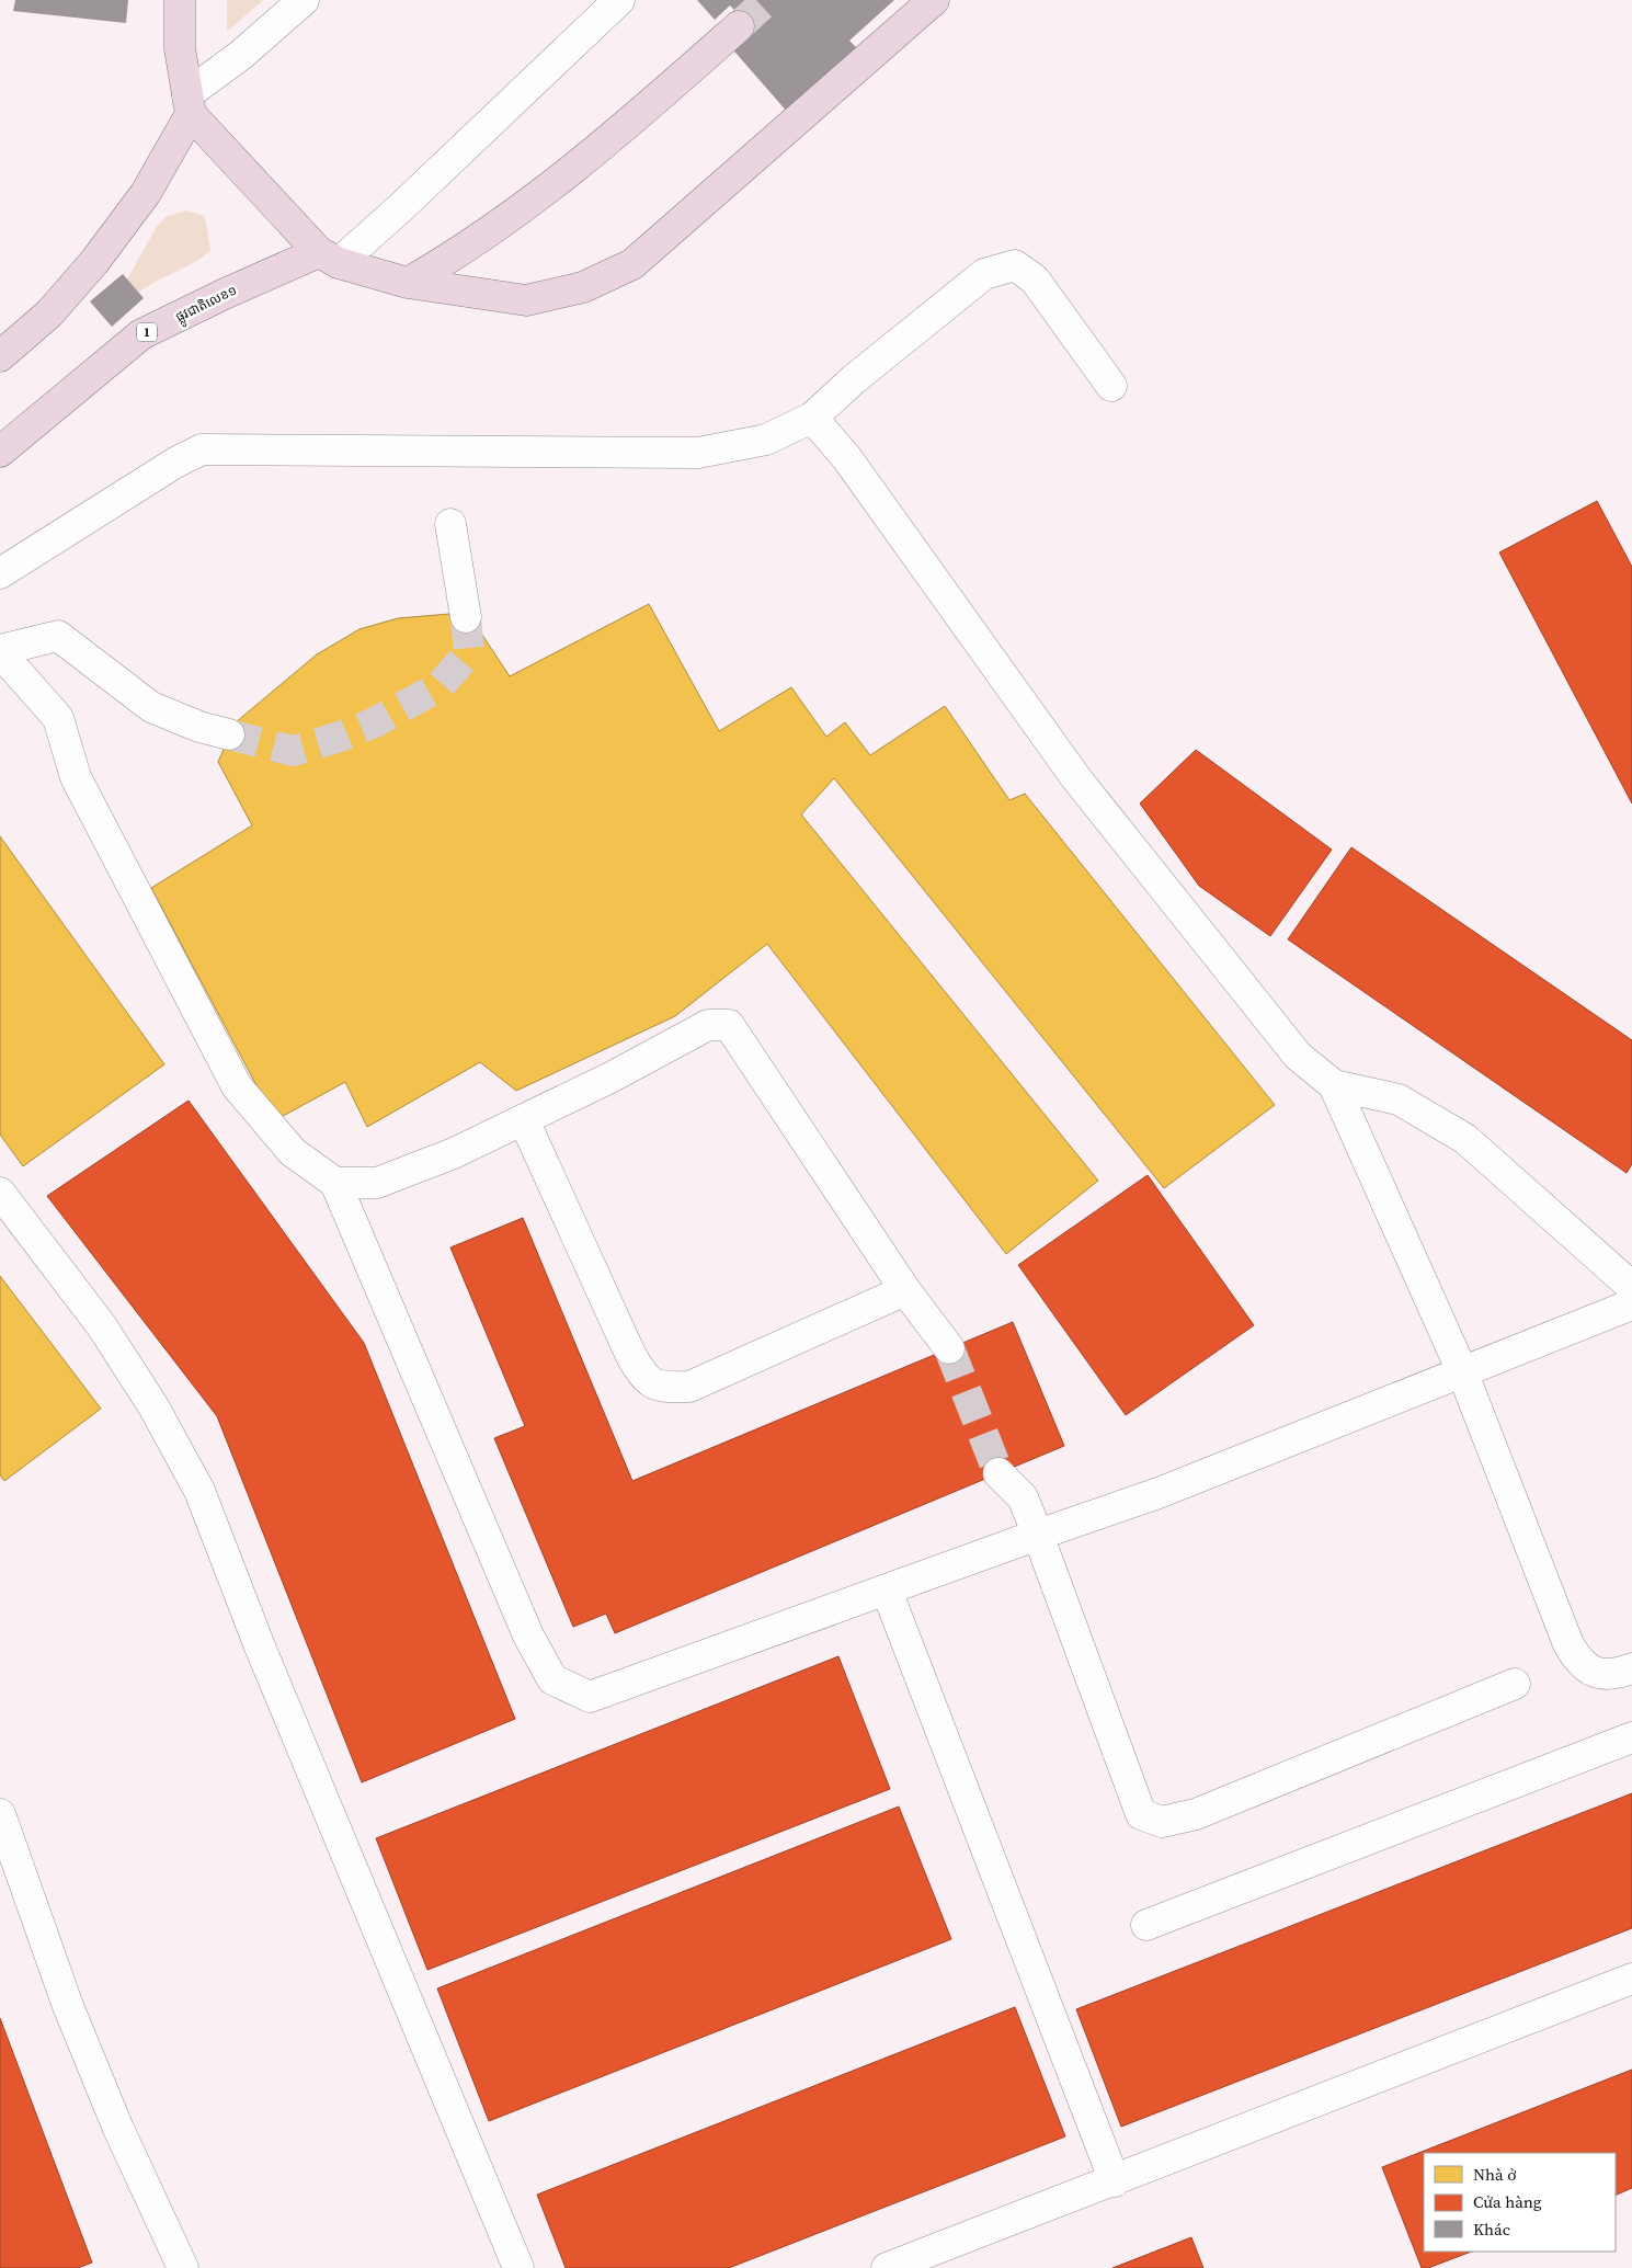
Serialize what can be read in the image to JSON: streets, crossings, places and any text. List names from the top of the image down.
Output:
{
  "streets": {
    "highway": ["ផ្លូវជាតិលេខ១", "1"]
  },
  "legend": ["Nhà ở", "Cửa hàng", "Khác"]
}
